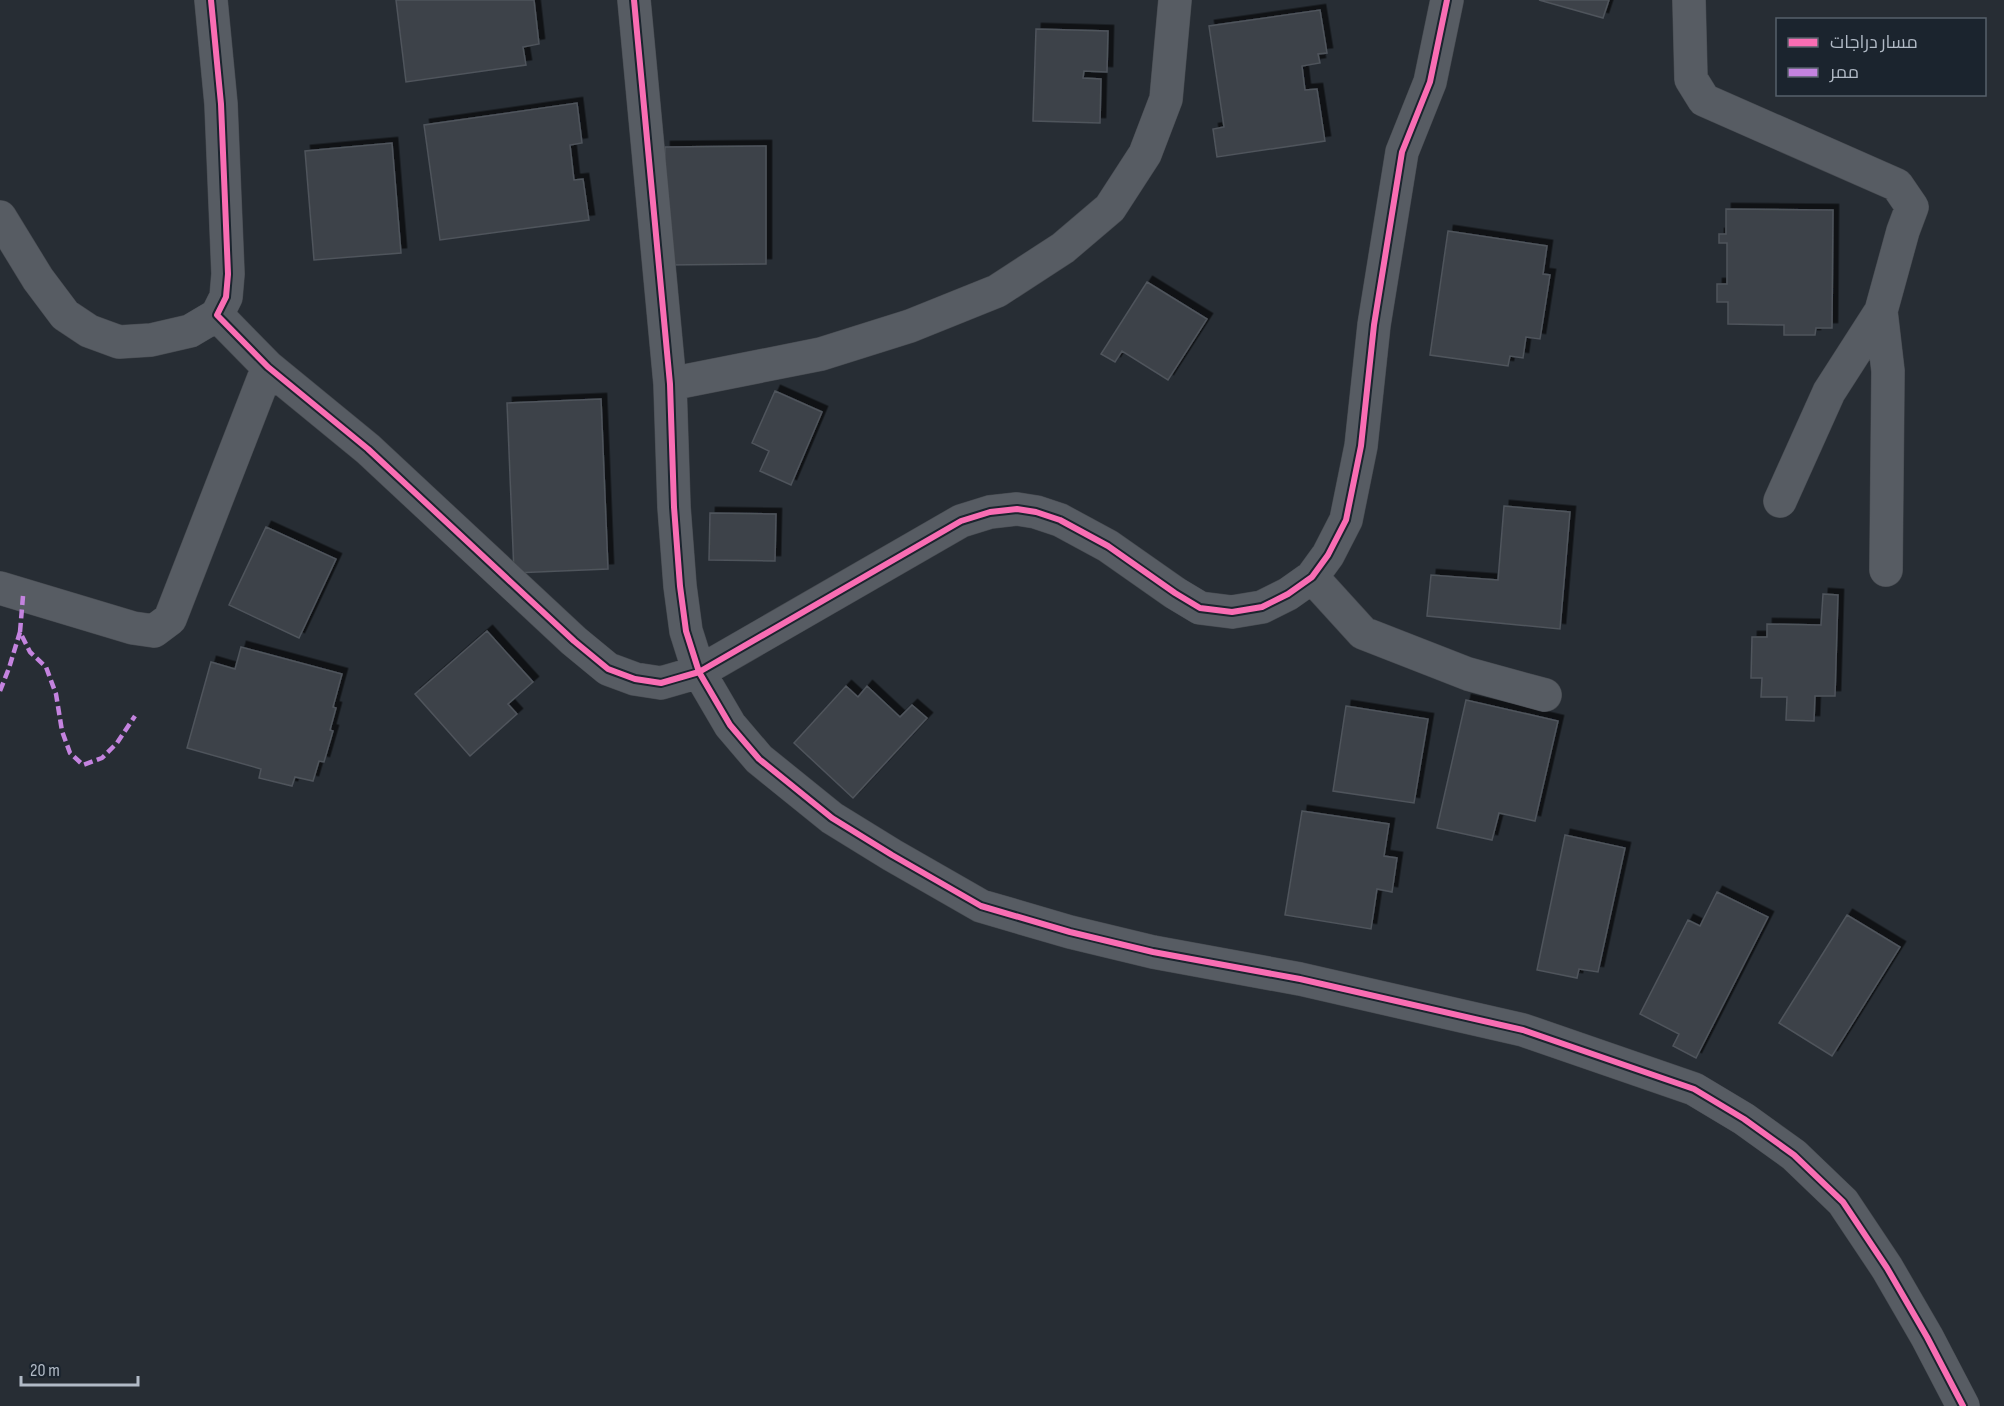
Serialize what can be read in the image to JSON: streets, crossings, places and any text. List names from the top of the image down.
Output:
{
  "legend": ["مسار دراجات", "ممر"],
  "scale_bar": "20 m"
}
